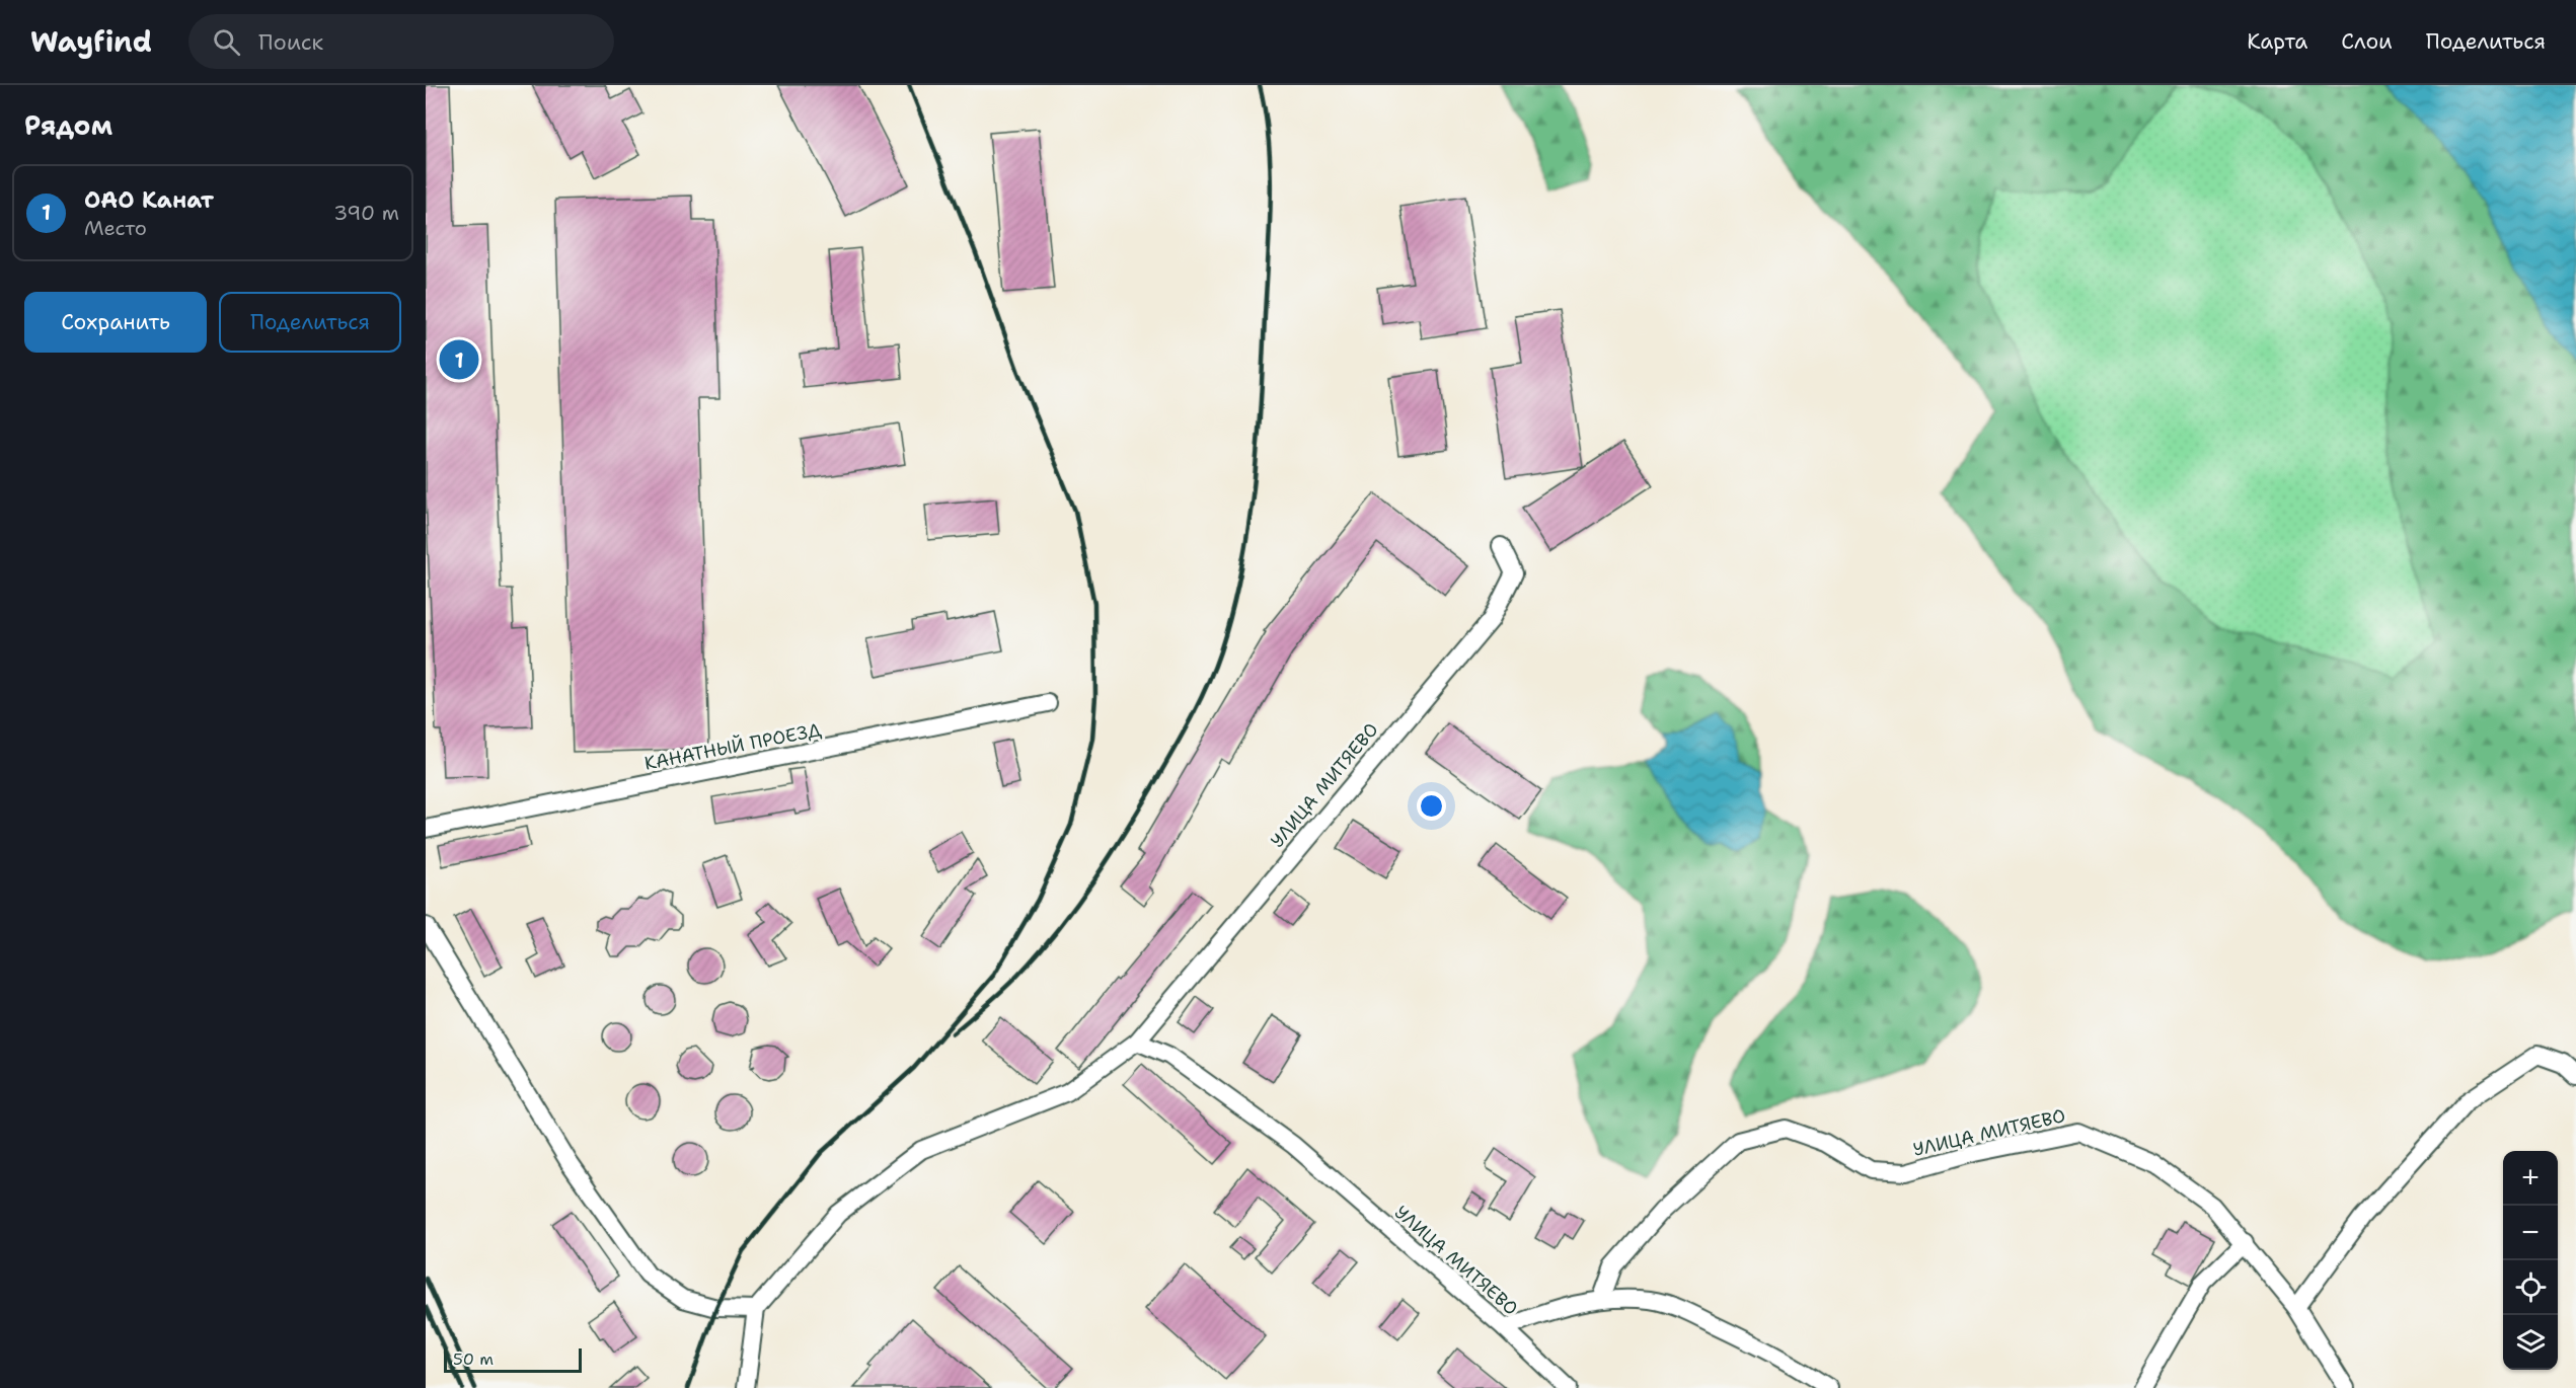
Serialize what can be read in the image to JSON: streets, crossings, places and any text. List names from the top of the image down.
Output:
{
  "streets": {
    "street": ["КАНАТНЫЙ ПРОЕЗД", "УЛИЦА МИТЯЕВО"]
  },
  "scale_bar": "50 m",
  "page": {
    "header": "Wayfind",
    "search": "Поиск",
    "nav": ["Карта", "Слои", "Поделиться"],
    "heading": "Рядом",
    "list": [
      {
        "mark": "1",
        "name": "ОАО Канат",
        "note": "Место",
        "value": "390 m"
      }
    ],
    "buttons": ["Сохранить", "Поделиться"],
    "pins": "1",
    "map_buttons": ["+", "−"],
    "scale": "50 m"
  }
}
